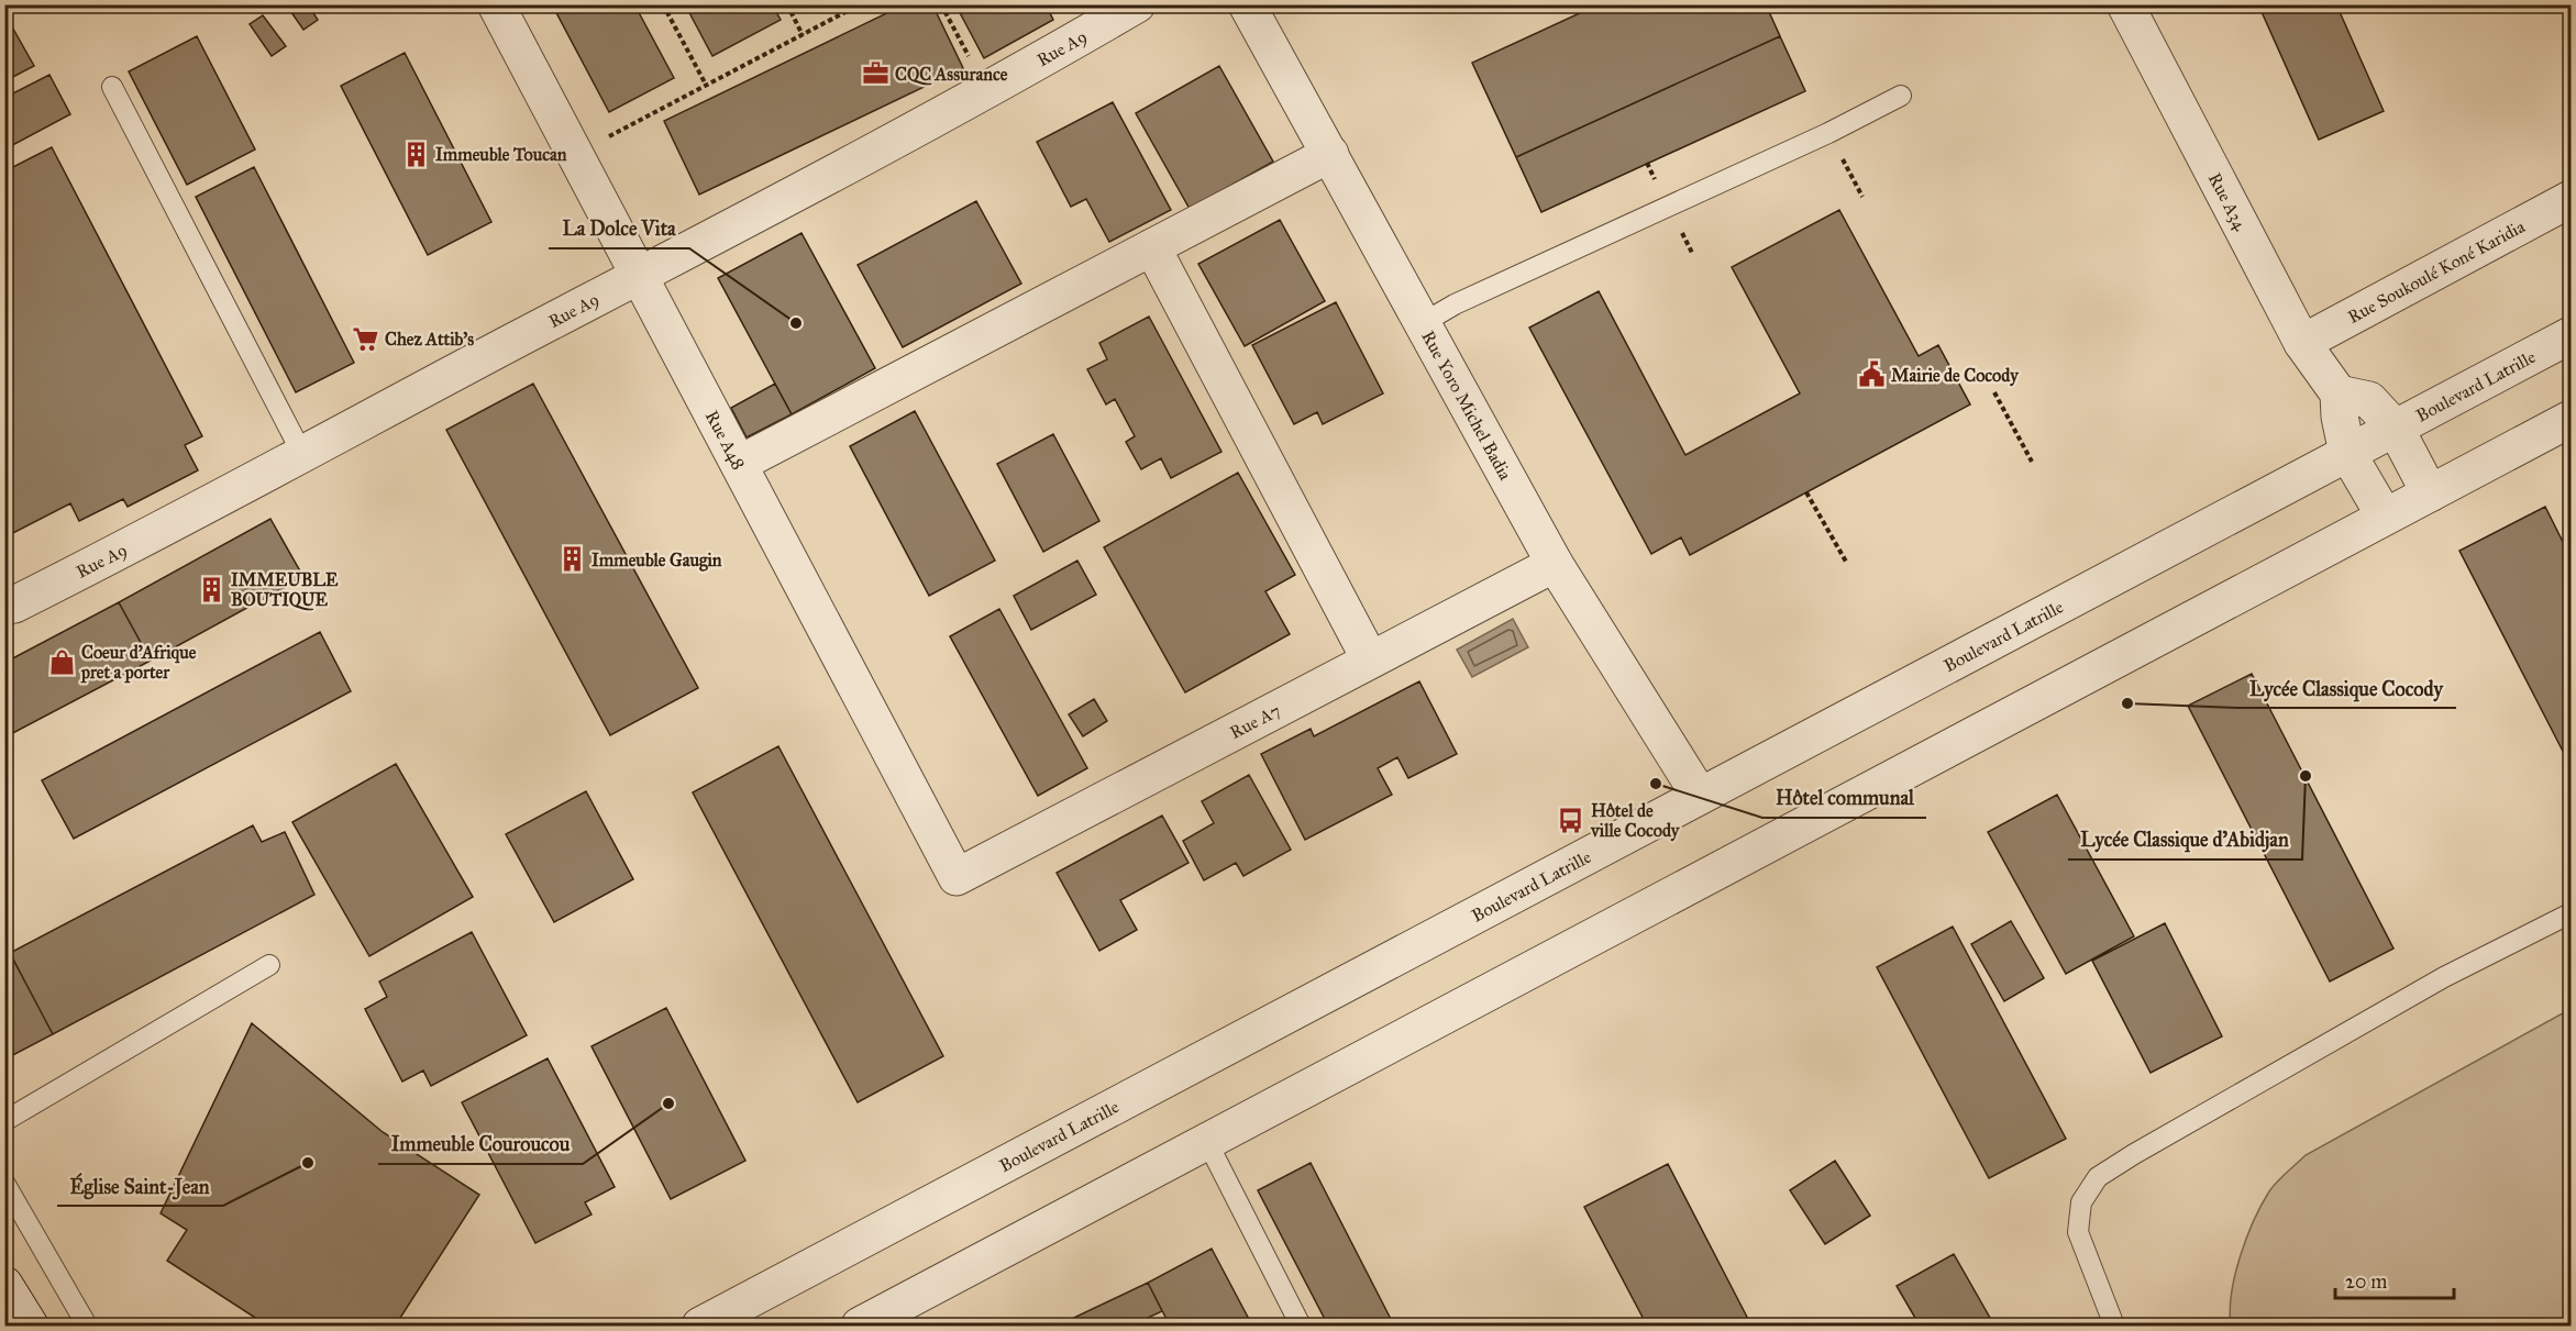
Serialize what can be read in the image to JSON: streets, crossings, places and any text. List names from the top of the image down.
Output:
{
  "streets": {
    "street": [
      "Rue A9",
      "Rue A34",
      "Rue Soukoulé Koné Karidia",
      "Boulevard Latrille",
      "Rue Yoro Michel Badia",
      "Rue A48",
      "Rue A7"
    ]
  },
  "crossings": [
    ["Rue A9", "Rue A48"],
    ["Rue A34", "Rue Soukoulé Koné Karidia"],
    ["Boulevard Latrille", "Rue Yoro Michel Badia"],
    ["Rue Yoro Michel Badia", "Rue A7"],
    ["Rue A48", "Rue A7"]
  ],
  "places": {
    "office": ["CQC Assurance"],
    "building": ["Immeuble Toucan", "Immeuble Gaugin", "IMMEUBLE BOUTIQUE"],
    "other": [
      "La Dolce Vita",
      "Lycée Classique Cocody",
      "Lycée Classique d'Abidjan",
      "Hôtel communal",
      "Immeuble Couroucou",
      "Église Saint-Jean"
    ],
    "supermarket": ["Chez Attib's"],
    "public building": ["Mairie de Cocody"],
    "shop": ["Coeur d'Afrique pret a porter"],
    "bus stop": ["Hôtel de ville Cocody"]
  },
  "scale_bar": "20 m"
}
